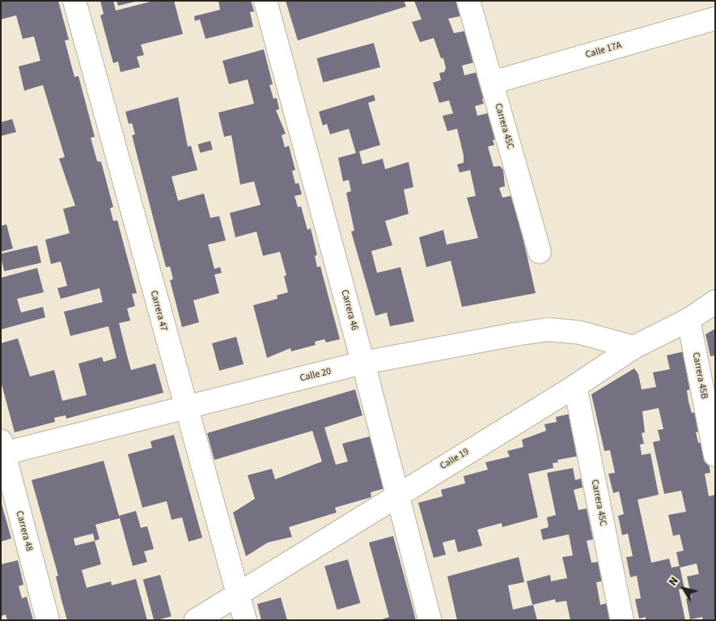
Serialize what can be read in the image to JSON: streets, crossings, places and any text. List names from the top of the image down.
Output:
{
  "streets": {
    "street": [
      "Calle 17A",
      "Carrera 45C",
      "Carrera 46",
      "Carrera 47",
      "Calle 20",
      "Carrera 45B",
      "Calle 19",
      "Carrera 48"
    ]
  },
  "crossings": [
    ["Calle 17A", "Carrera 45C"],
    ["Carrera 45C", "Calle 19"],
    ["Carrera 46", "Calle 20"],
    ["Carrera 46", "Calle 19"],
    ["Carrera 47", "Calle 20"],
    ["Carrera 47", "Calle 19"],
    ["Calle 20", "Calle 19"],
    ["Calle 20", "Carrera 48"],
    ["Carrera 45B", "Calle 19"]
  ],
  "north": "top left"
}
